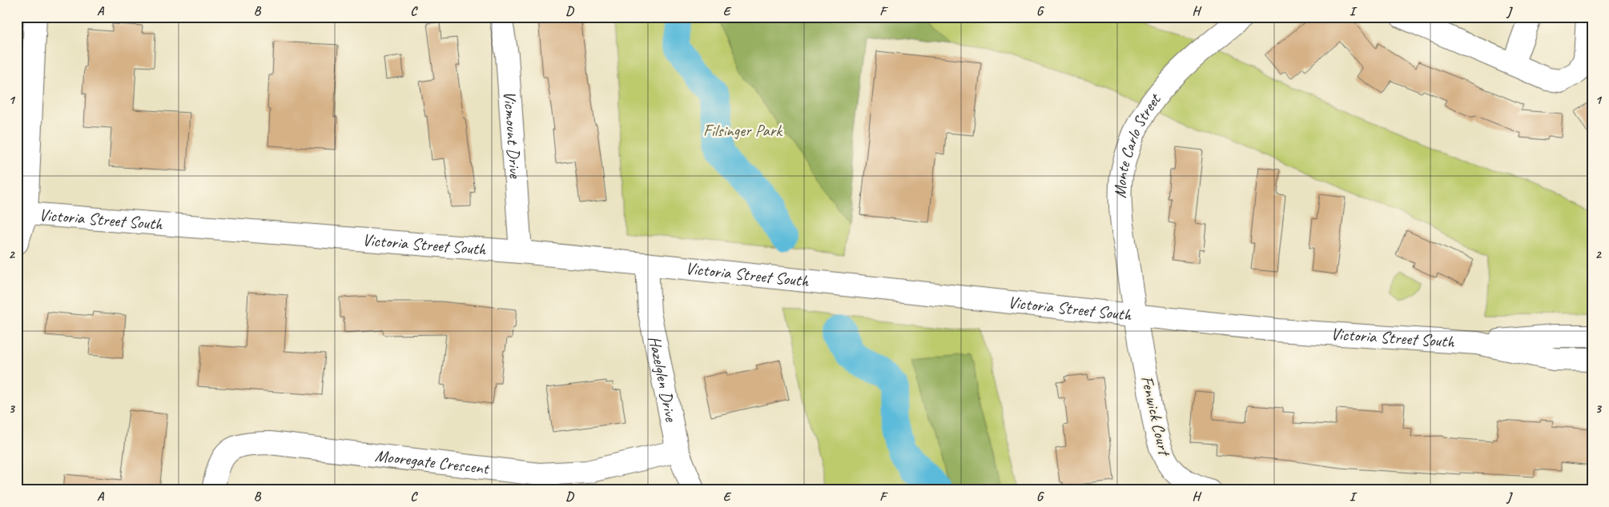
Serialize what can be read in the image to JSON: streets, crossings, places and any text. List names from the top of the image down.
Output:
{
  "streets": {
    "main road": [
      "Vicmount Drive",
      "Monte Carlo Street",
      "Victoria Street South",
      "Hazelglen Drive",
      "Fenwick Court",
      "Mooregate Crescent"
    ]
  },
  "crossings": [
    ["Vicmount Drive", "Victoria Street South"],
    ["Monte Carlo Street", "Victoria Street South"],
    ["Monte Carlo Street", "Fenwick Court"],
    ["Victoria Street South", "Hazelglen Drive"],
    ["Victoria Street South", "Fenwick Court"],
    ["Hazelglen Drive", "Mooregate Crescent"]
  ],
  "parks": ["Filsinger Park"],
  "grid": {
    "columns": [
      "A",
      "B",
      "C",
      "D",
      "E",
      "F",
      "G",
      "H",
      "I",
      "J"
    ],
    "rows": ["1", "2", "3"]
  }
}
